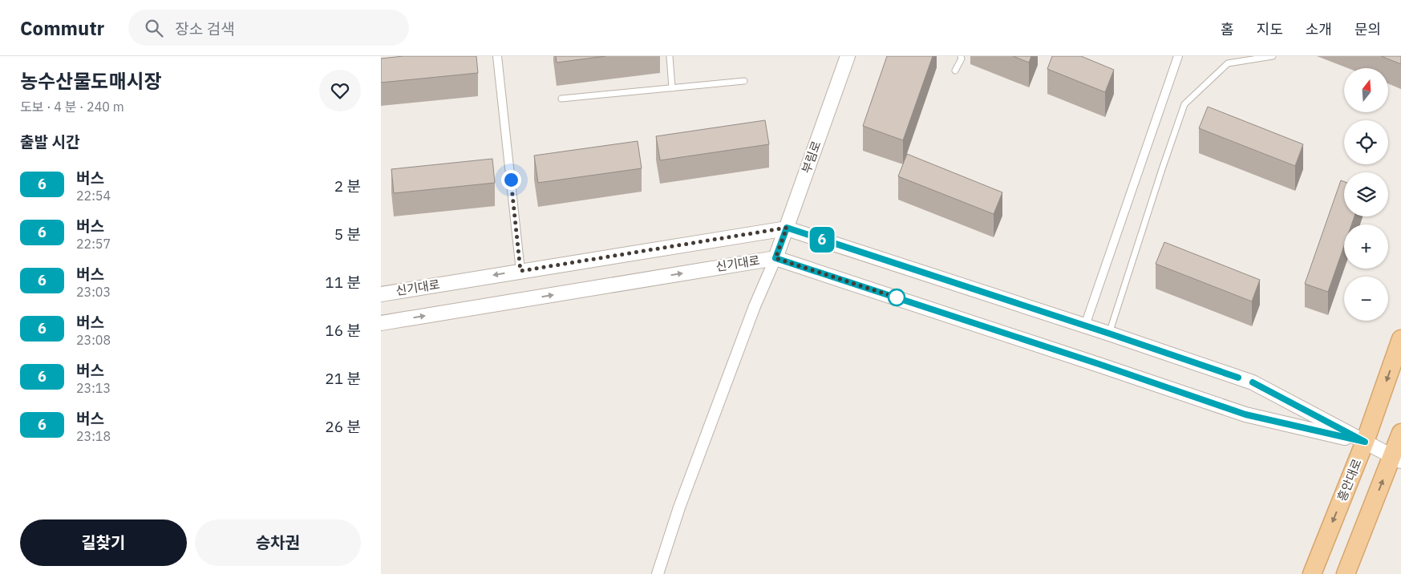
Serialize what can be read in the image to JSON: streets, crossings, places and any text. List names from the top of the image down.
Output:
{
  "streets": {
    "main road": ["흥안대로"],
    "street": ["부림로", "신기대로"]
  },
  "crossings": [
    ["부림로", "신기대로"],
    ["신기대로", "흥안대로"]
  ],
  "lines": ["bus line 6"],
  "north": "top",
  "page": {
    "header": "Commutr",
    "search": "장소 검색",
    "nav": [
      "홈",
      "지도",
      "소개",
      "문의"
    ],
    "heading": [
      ["농수산물도매시장", "도보 · 4 분 · 240 m"],
      "출발 시간"
    ],
    "on_map": "6",
    "map_buttons": ["+", "−"],
    "list": [
      {
        "mark": "6",
        "name": "버스",
        "note": "22:54",
        "value": "2 분"
      },
      {
        "mark": "6",
        "name": "버스",
        "note": "22:57",
        "value": "5 분"
      },
      {
        "mark": "6",
        "name": "버스",
        "note": "23:03",
        "value": "11 분"
      },
      {
        "mark": "6",
        "name": "버스",
        "note": "23:08",
        "value": "16 분"
      },
      {
        "mark": "6",
        "name": "버스",
        "note": "23:13",
        "value": "21 분"
      },
      {
        "mark": "6",
        "name": "버스",
        "note": "23:18",
        "value": "26 분"
      }
    ],
    "buttons": ["길찾기", "승차권"]
  }
}
